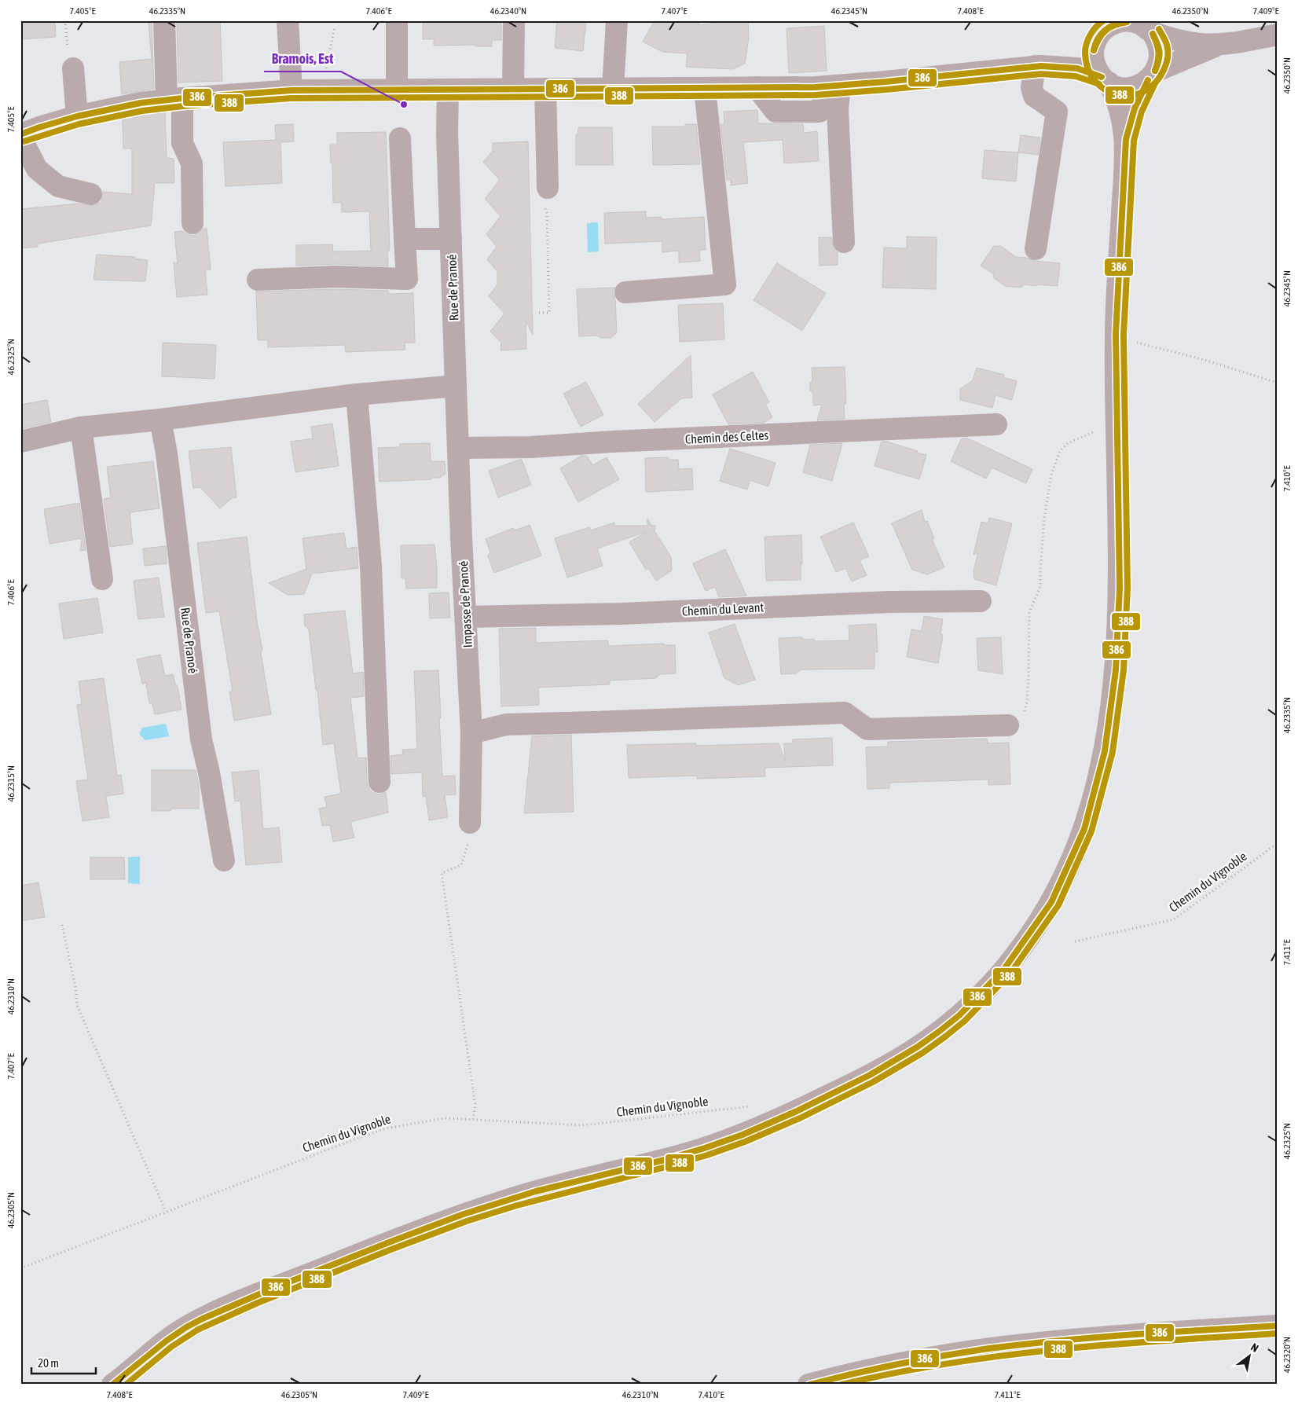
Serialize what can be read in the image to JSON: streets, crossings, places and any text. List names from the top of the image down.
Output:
{
  "streets": {
    "street": [
      "Rue de Pranoé",
      "Chemin des Celtes",
      "Impasse de Pranoé",
      "Chemin du Levant"
    ],
    "path": ["Chemin du Vignoble"]
  },
  "crossings": [
    ["Rue de Pranoé", "Impasse de Pranoé"],
    ["Chemin des Celtes", "Impasse de Pranoé"],
    ["Impasse de Pranoé", "Chemin du Levant"]
  ],
  "places": ["Bramois, Est"],
  "lines": ["transit line 388", "transit line 386"],
  "scale_bar": "20 m",
  "north": "top right",
  "coordinates": [
    "7.405°E",
    "46.2335°N",
    "7.406°E",
    "46.2340°N",
    "7.407°E",
    "46.2345°N",
    "7.408°E",
    "46.2350°N",
    "7.409°E",
    "46.2325°N",
    "7.410°E",
    "46.2315°N",
    "7.411°E",
    "46.2310°N",
    "46.2305°N",
    "46.2320°N"
  ]
}
